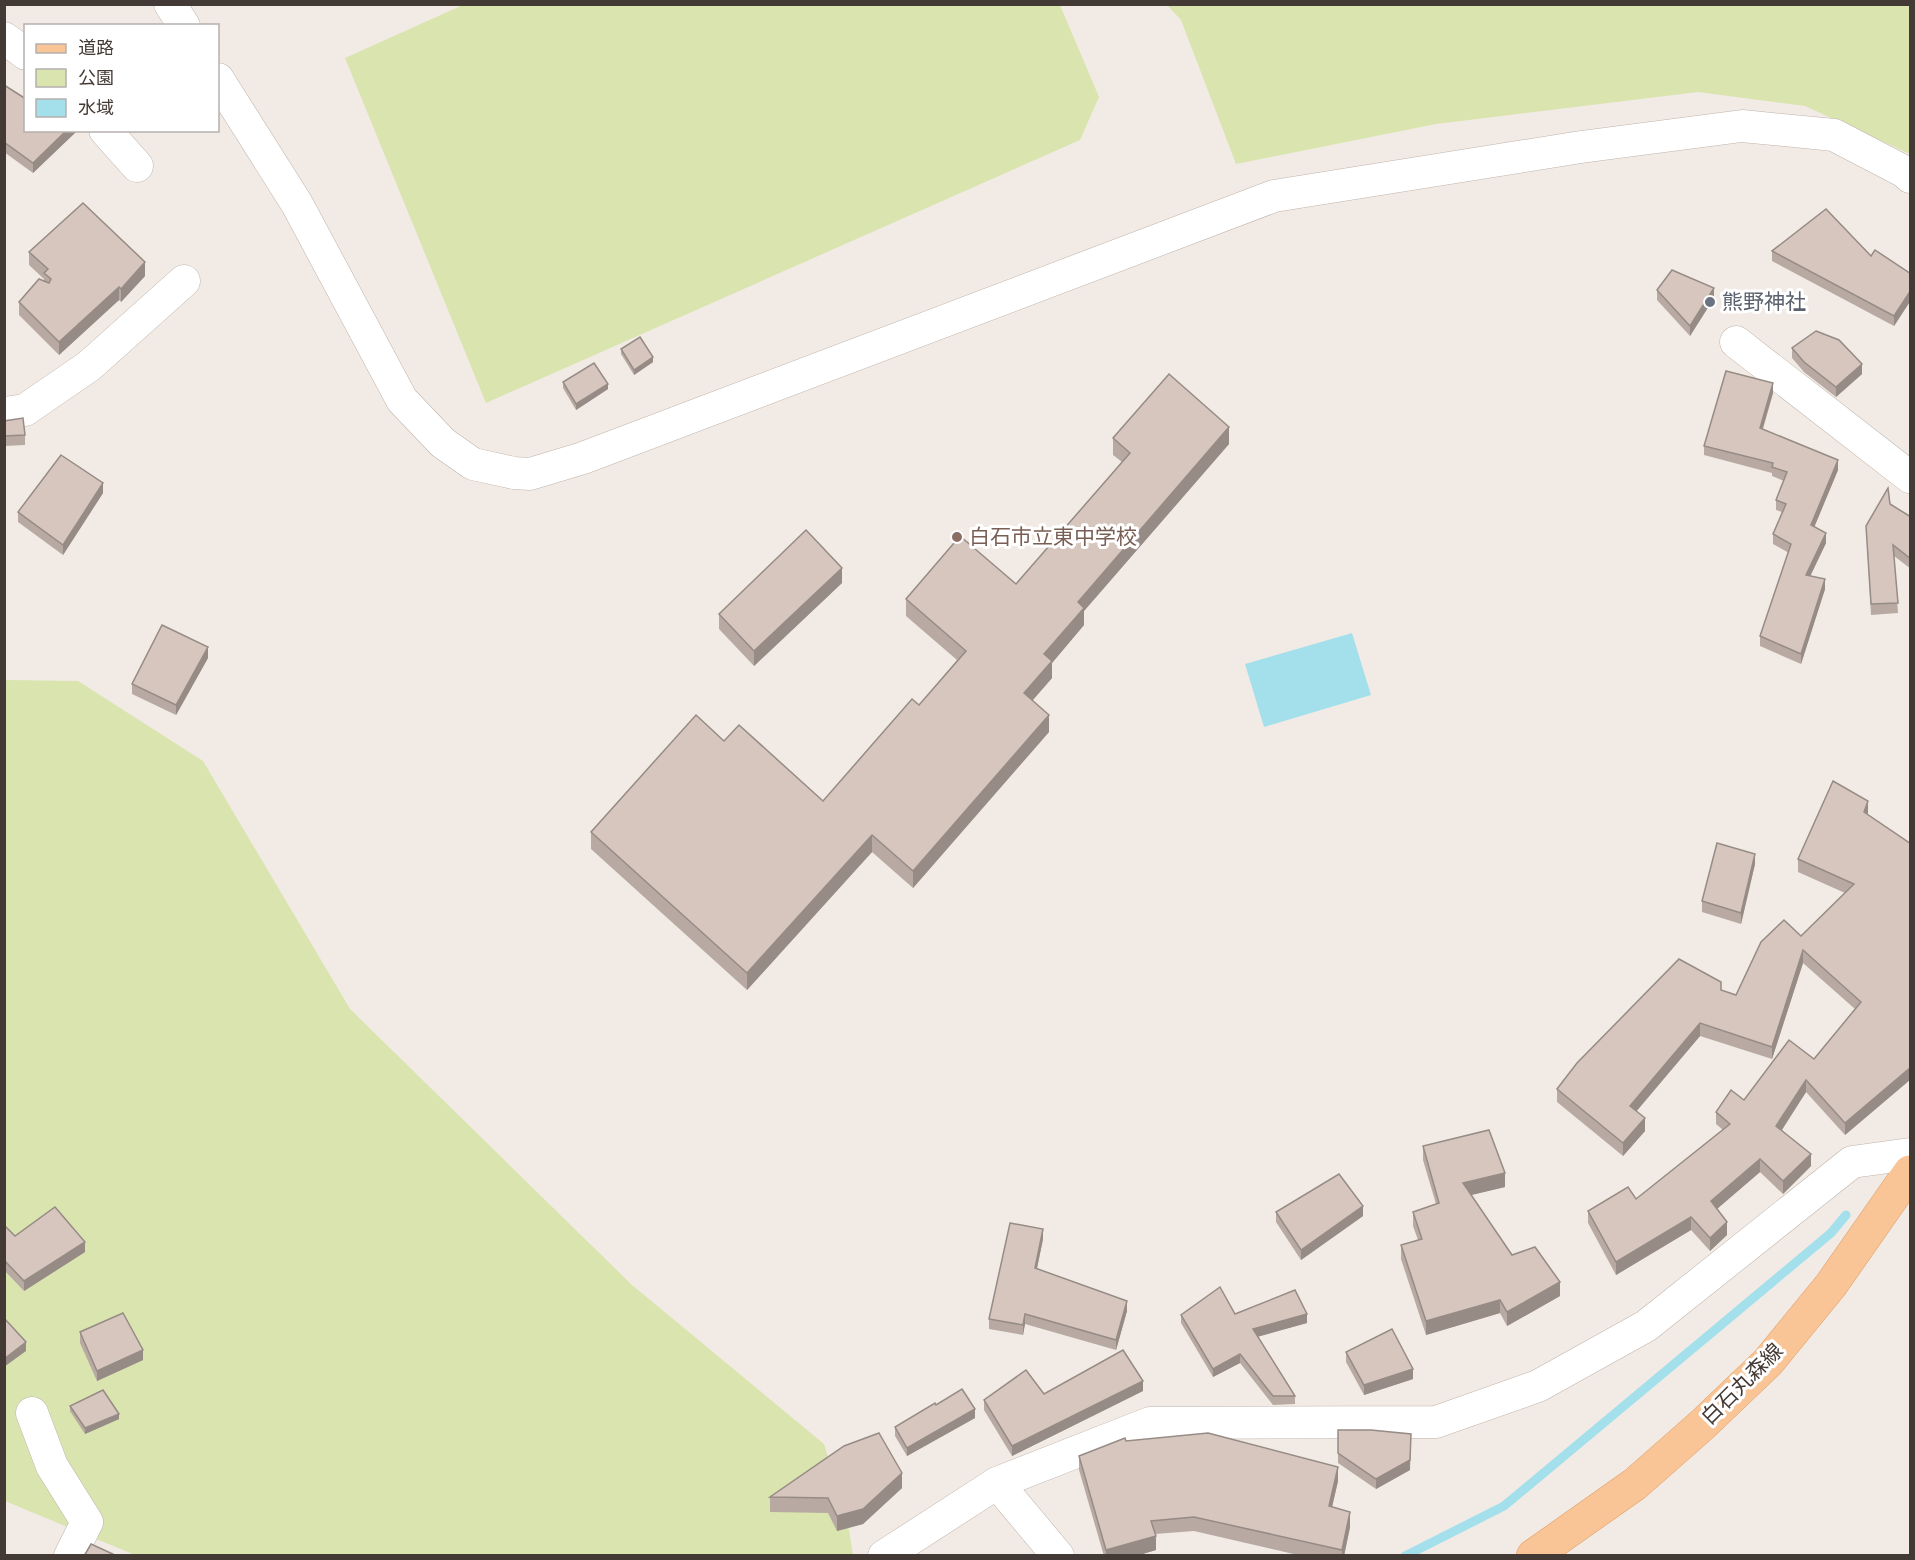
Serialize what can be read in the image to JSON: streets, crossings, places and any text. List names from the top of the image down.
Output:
{
  "streets": {
    "main road": ["白石丸森線"]
  },
  "places": ["熊野神社", "白石市立東中学校"],
  "legend": ["道路", "公園", "水域"]
}
